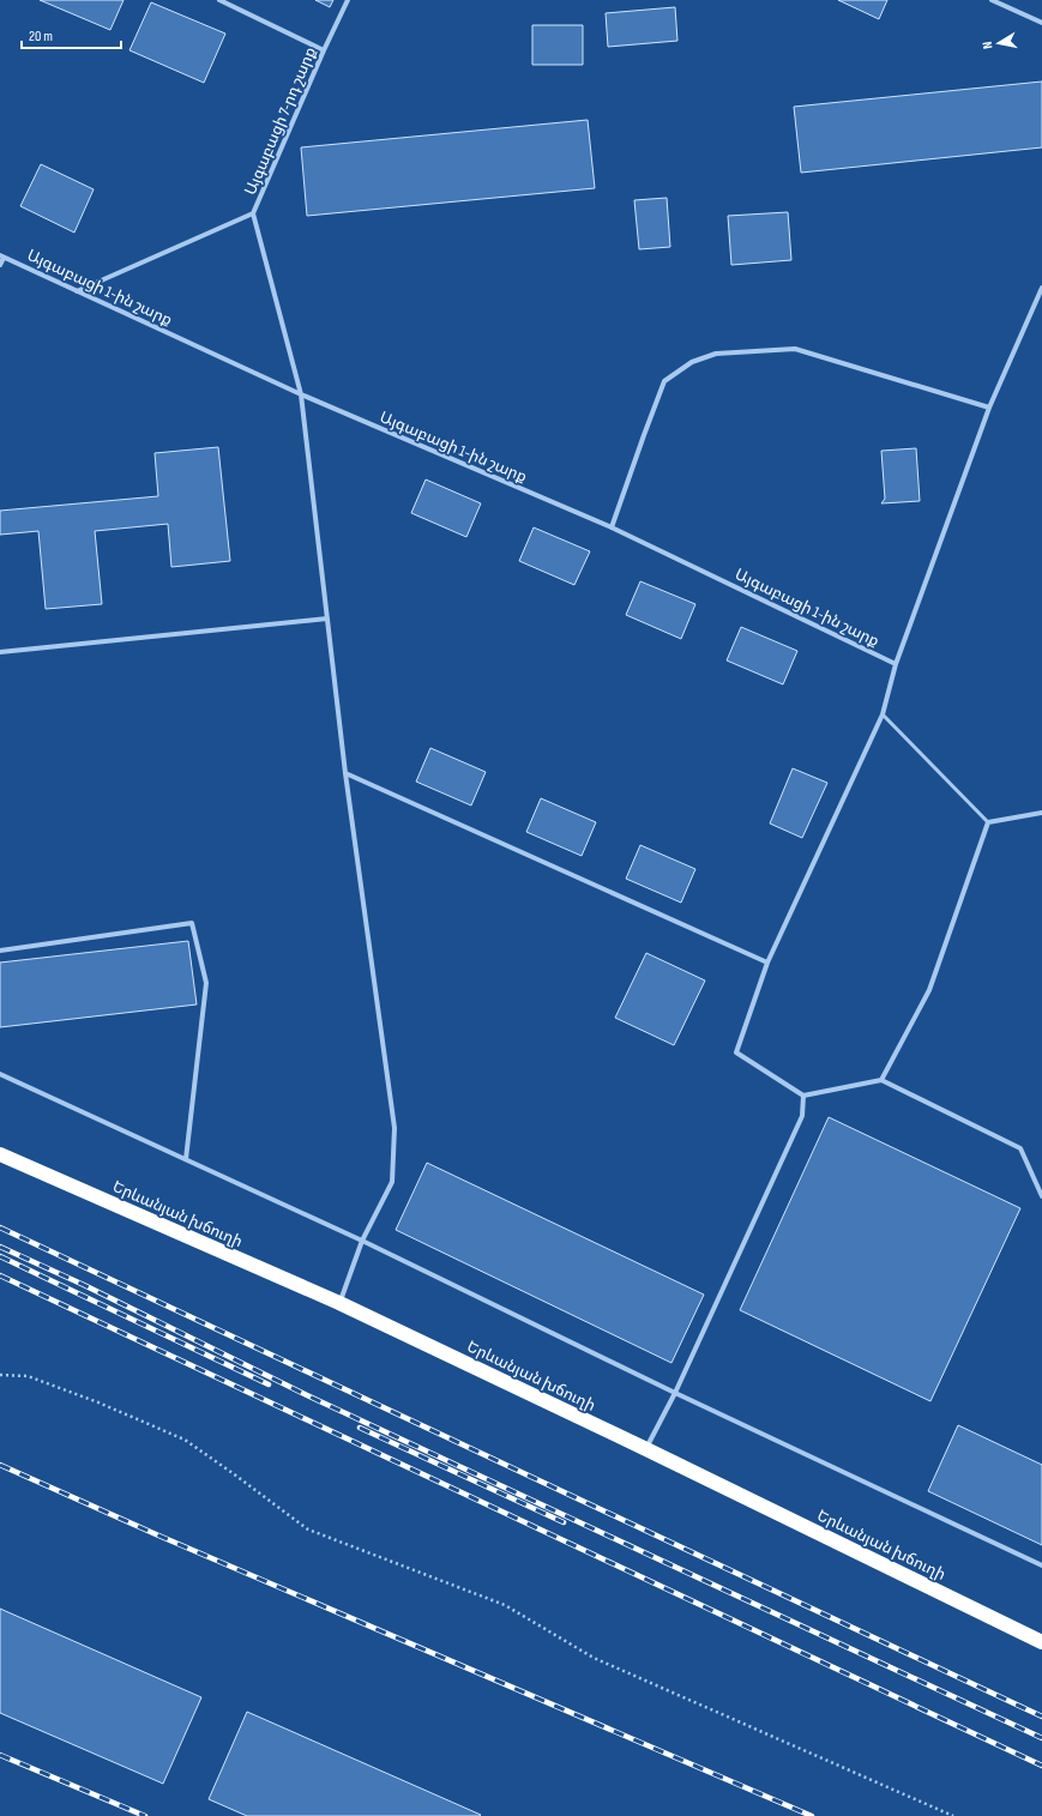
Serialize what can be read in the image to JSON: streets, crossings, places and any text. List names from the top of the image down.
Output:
{
  "streets": {
    "highway": ["Երևանյան խճուղի"],
    "street": ["Այգաբացի 7-րդ շարք", "Այգաբացի 1-ին շարք"]
  },
  "crossings": [
    ["Այգաբացի 7-րդ շարք", "Այգաբացի 1-ին շարք"],
    ["Այգաբացի 7-րդ շարք", "Երևանյան խճուղի"]
  ],
  "scale_bar": "20 m",
  "north": "left"
}
